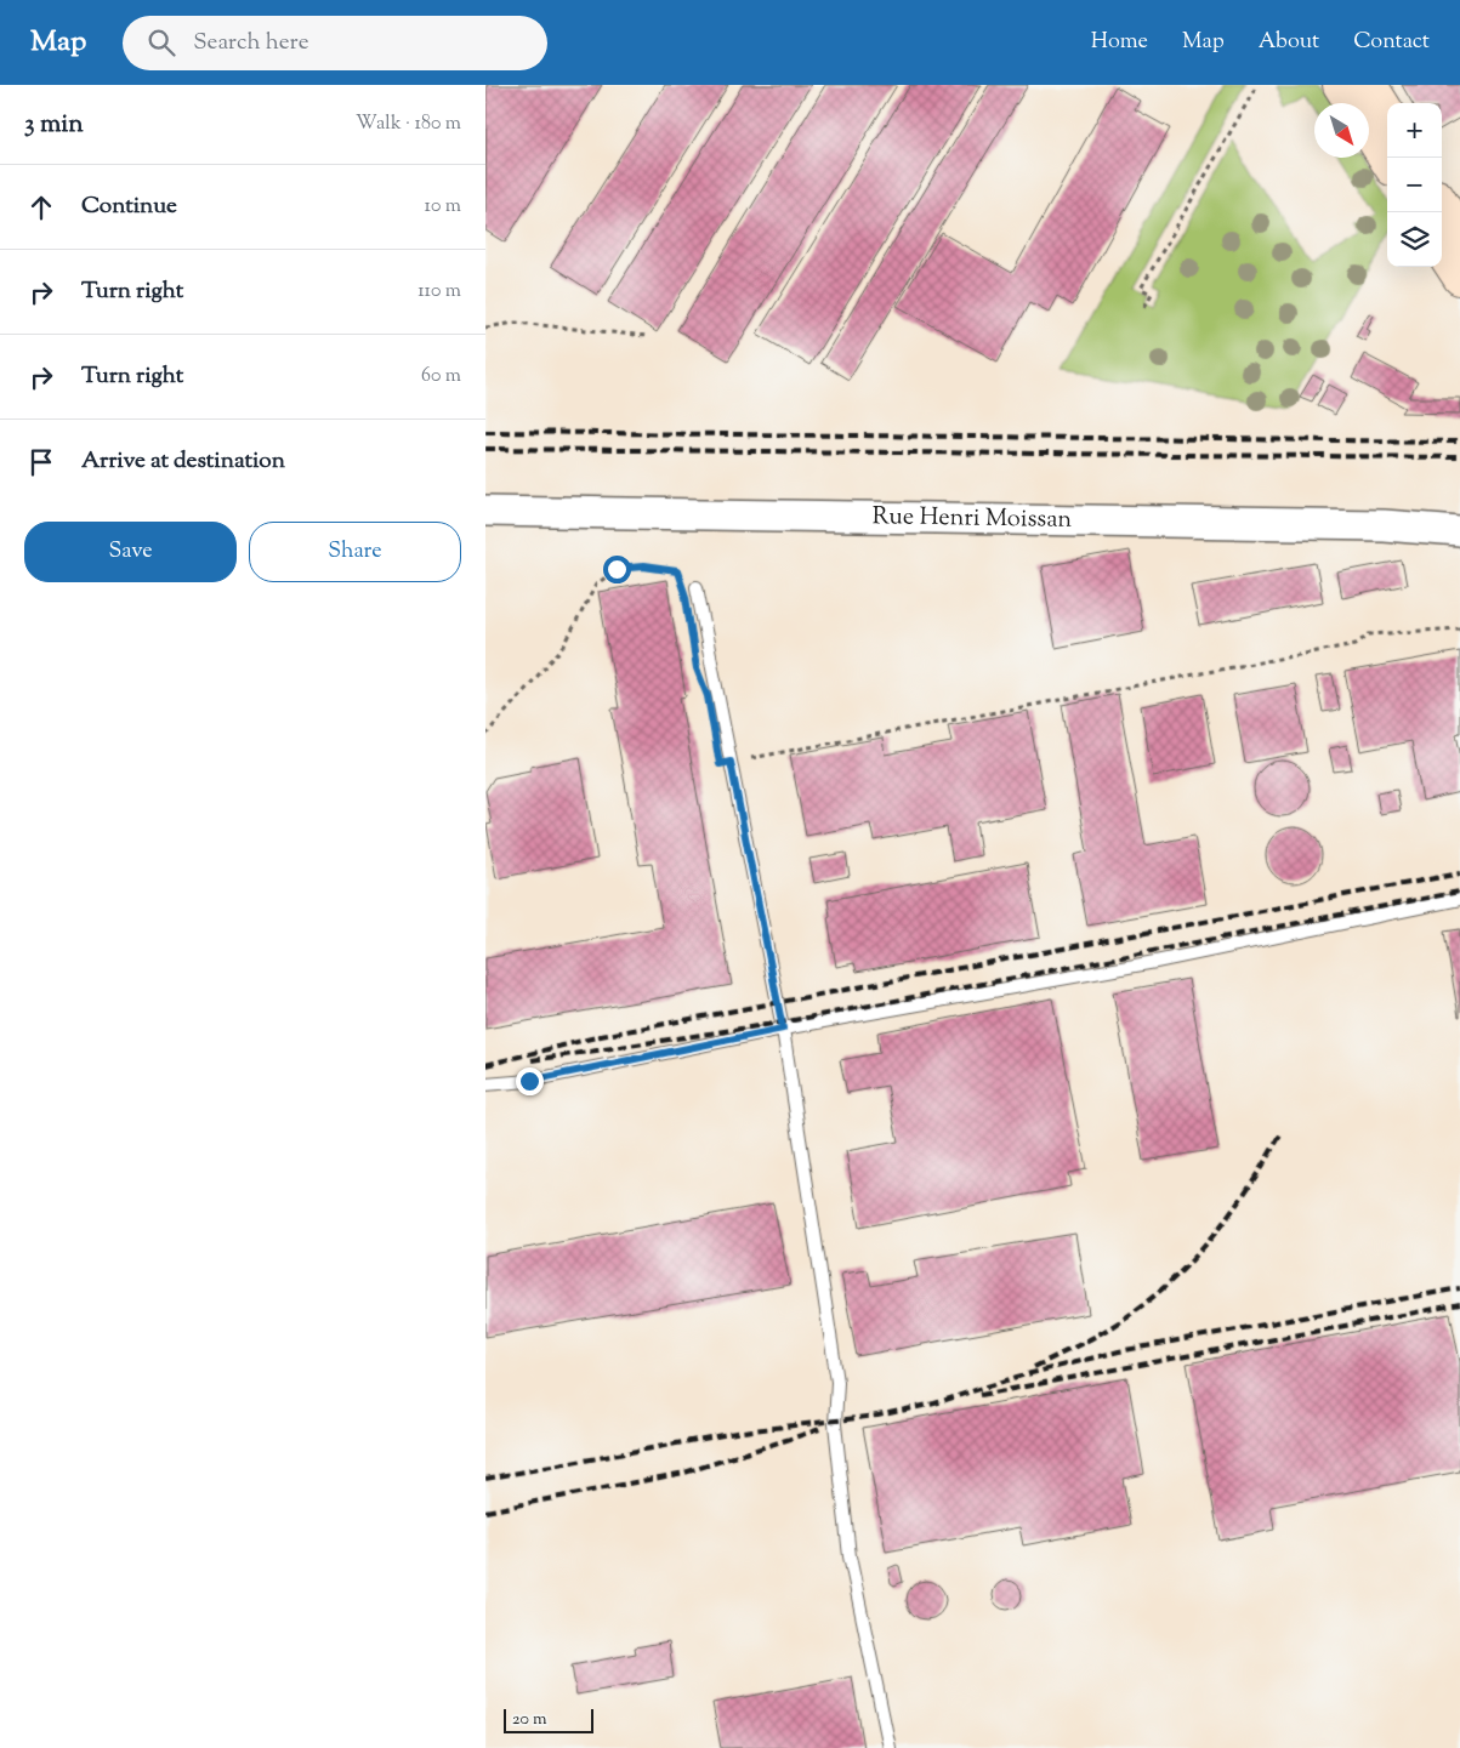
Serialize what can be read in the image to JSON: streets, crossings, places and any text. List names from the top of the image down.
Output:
{
  "streets": {
    "street": ["Rue Henri Moissan"]
  },
  "scale_bar": "20 m",
  "north": "bottom right",
  "page": {
    "header": "Map",
    "search": "Search here",
    "nav": [
      "Home",
      "Map",
      "About",
      "Contact"
    ],
    "heading": ["3 min", "Walk · 180 m"],
    "map_buttons": ["+", "−"],
    "list": [
      ["Continue", "10 m"],
      ["Turn right", "110 m"],
      ["Turn right", "60 m"],
      "Arrive at destination"
    ],
    "buttons": ["Save", "Share"],
    "scale": "20 m"
  }
}
